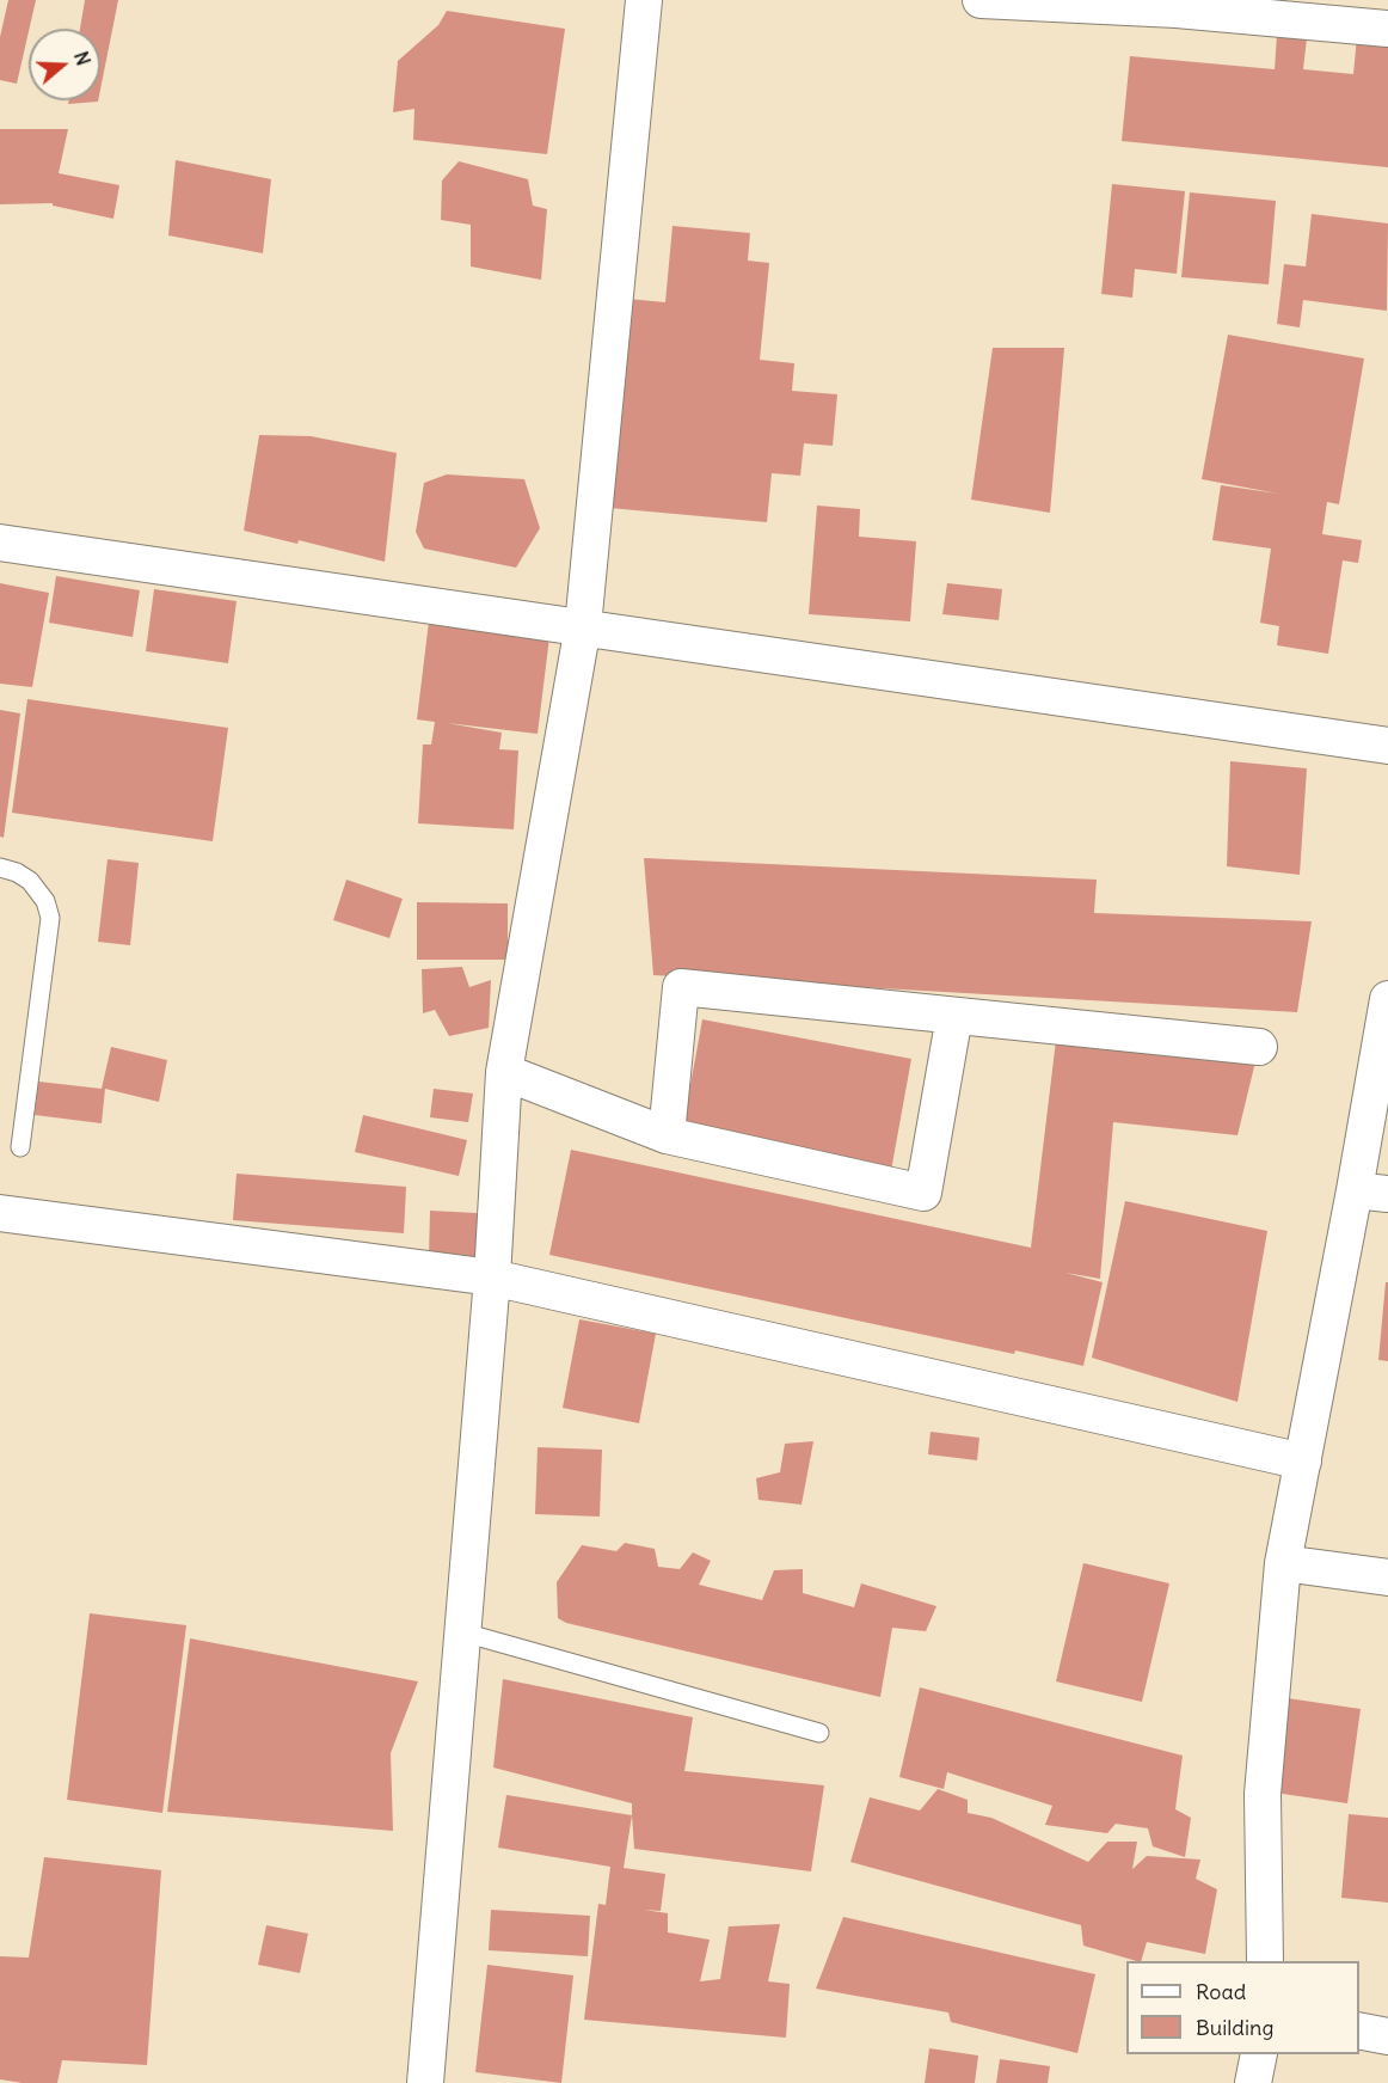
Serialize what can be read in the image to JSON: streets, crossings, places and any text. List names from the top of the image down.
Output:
{
  "legend": ["Road", "Building"],
  "north": "right"
}
